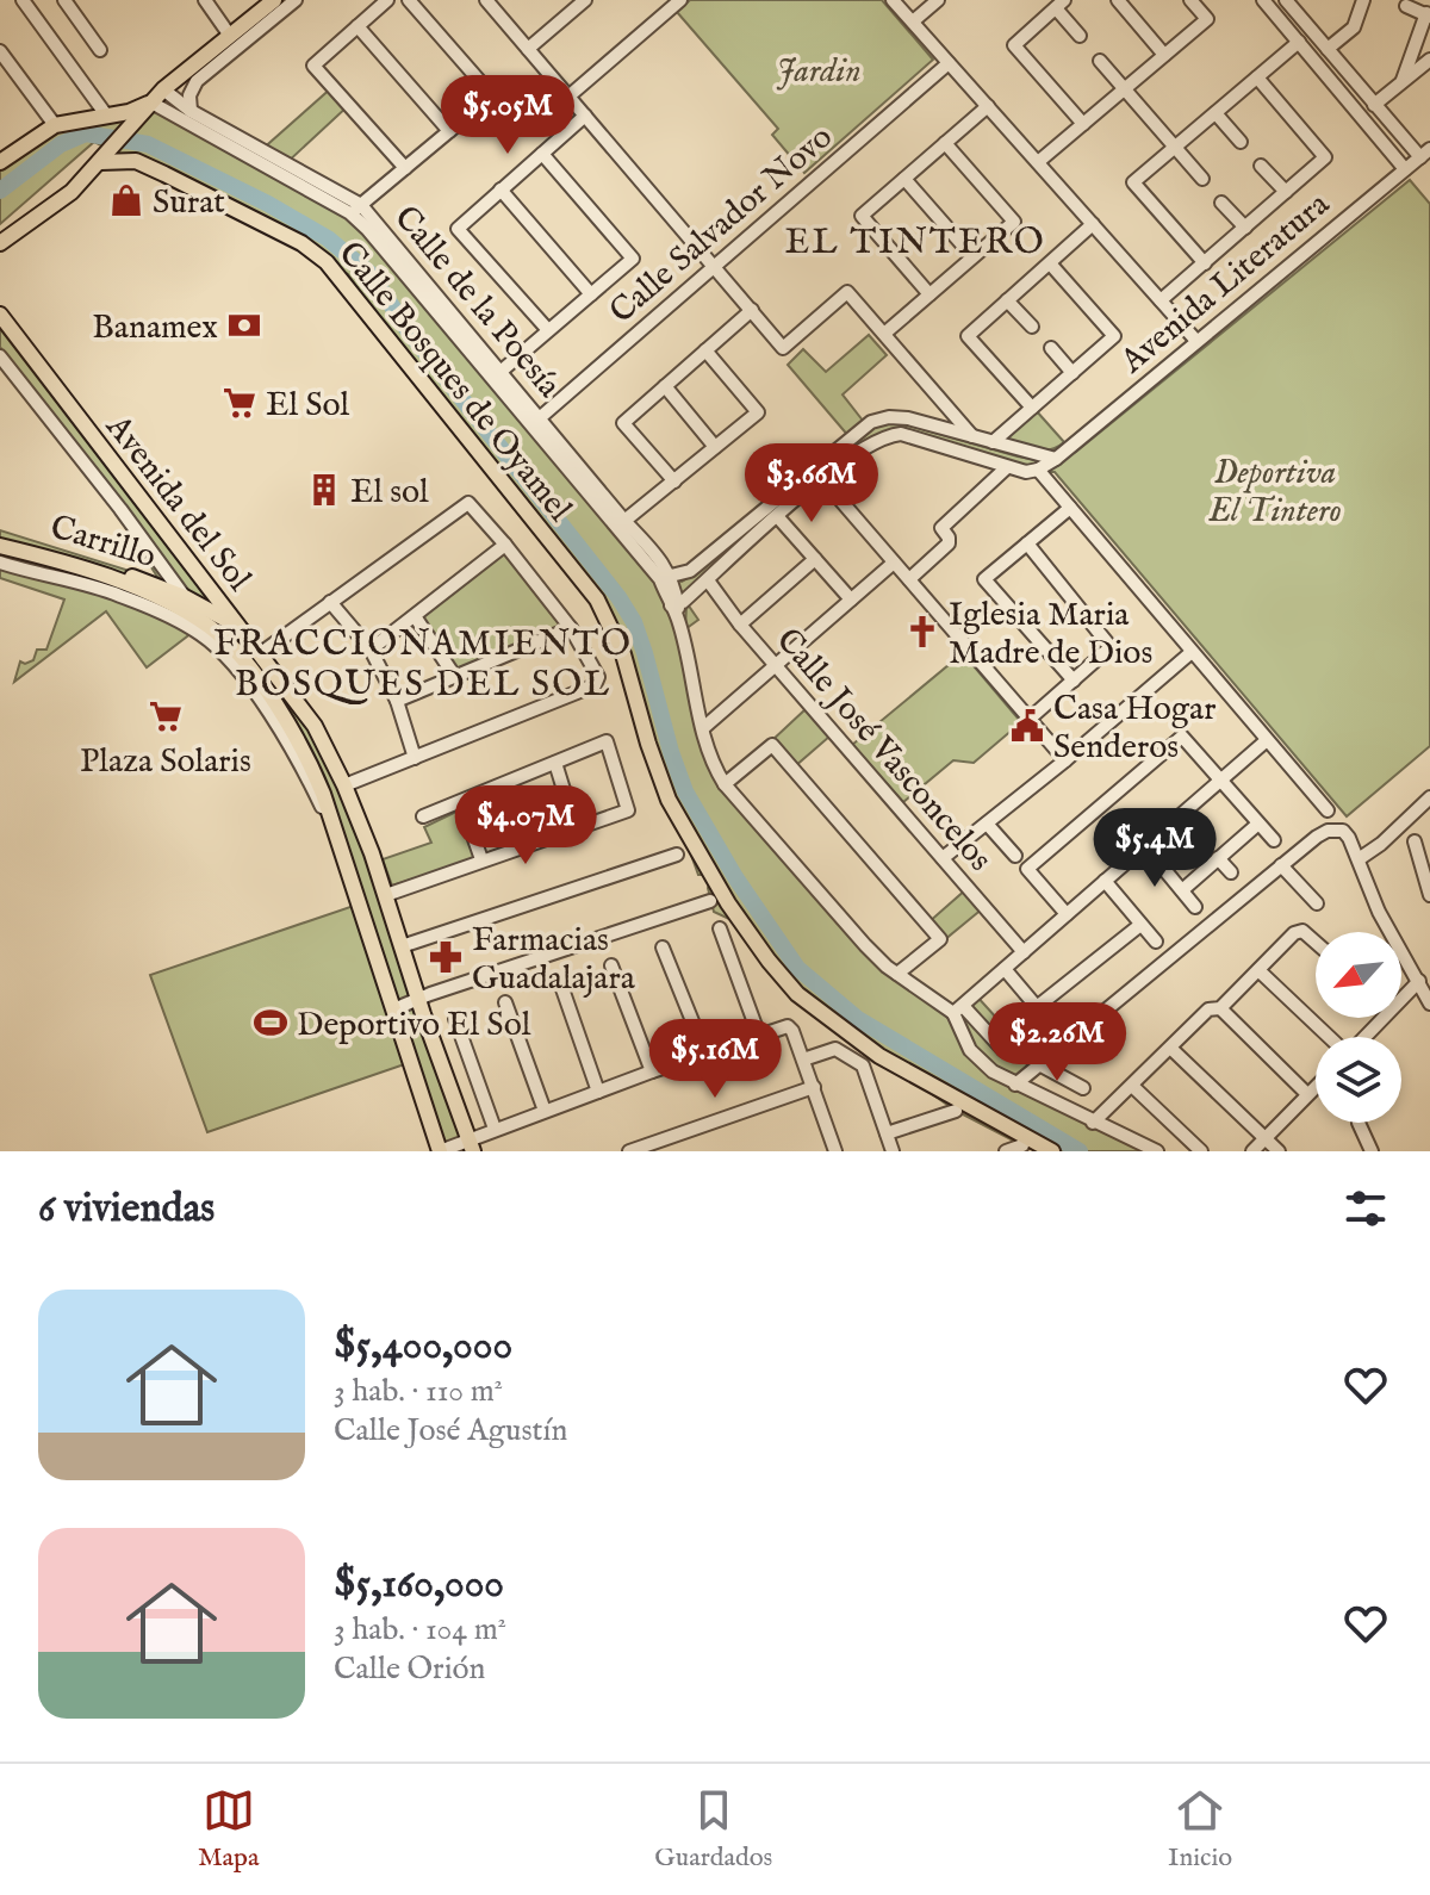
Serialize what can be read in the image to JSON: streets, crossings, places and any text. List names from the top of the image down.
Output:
{
  "streets": {
    "main road": ["Calle Bosques de Oyamel", "Avenida del Sol", "Carrillo"],
    "street": [
      "Calle Salvador Novo",
      "Avenida Literatura",
      "Calle de la Poesía",
      "Calle José Vasconcelos"
    ]
  },
  "crossings": [
    ["Calle Salvador Novo", "Calle de la Poesía"],
    ["Avenida del Sol", "Carrillo"]
  ],
  "districts": ["EL TINTERO", "FRACCIONAMIENTO BOSQUES DEL SOL"],
  "parks": ["Jardin", "Deportiva El Tintero"],
  "places": {
    "shop": ["Surat"],
    "bank": ["Banamex"],
    "supermarket": ["El Sol", "Plaza Solaris"],
    "building": ["El sol"],
    "church": ["Iglesia Maria Madre de Dios"],
    "public building": ["Casa Hogar Senderos"],
    "pharmacy": ["Farmacias Guadalajara"],
    "sports": ["Deportivo El Sol"]
  },
  "north": "bottom left",
  "page": {
    "price": [
      "$5.05M",
      "$3.66M",
      "$4.07M",
      "$5.4M",
      "$2.26M",
      "$5.16M"
    ],
    "heading": "6 viviendas",
    "list": [
      {
        "name": "$5,400,000",
        "note": "3 hab. · 110 m² · Calle José Agustín"
      },
      {
        "name": "$5,160,000",
        "note": "3 hab. · 104 m² · Calle Orión"
      }
    ],
    "tabs": ["Mapa", "Guardados", "Inicio"]
  }
}
